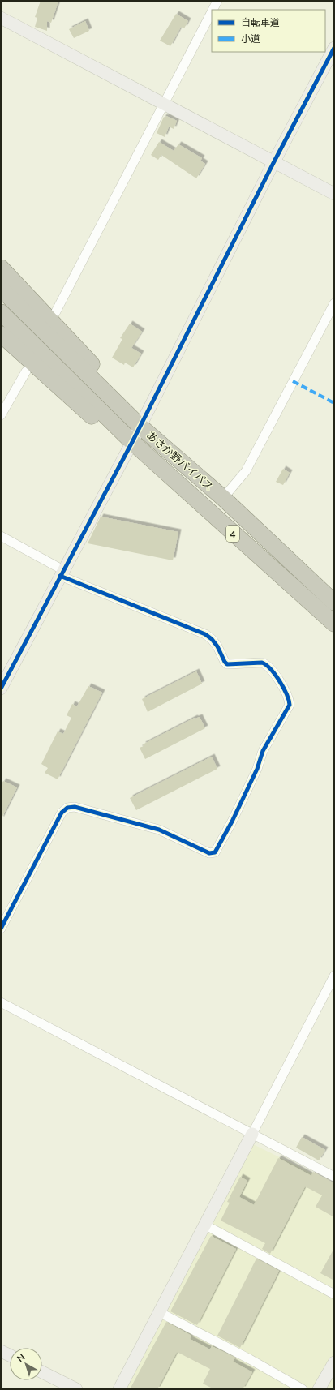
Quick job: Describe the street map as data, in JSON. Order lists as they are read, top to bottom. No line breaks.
{"streets":{"highway":["あさか野バイパス","4"]},"crossings":[["あさか野バイパス","4"]],"legend":["自転車道","小道"],"north":"top left"}
